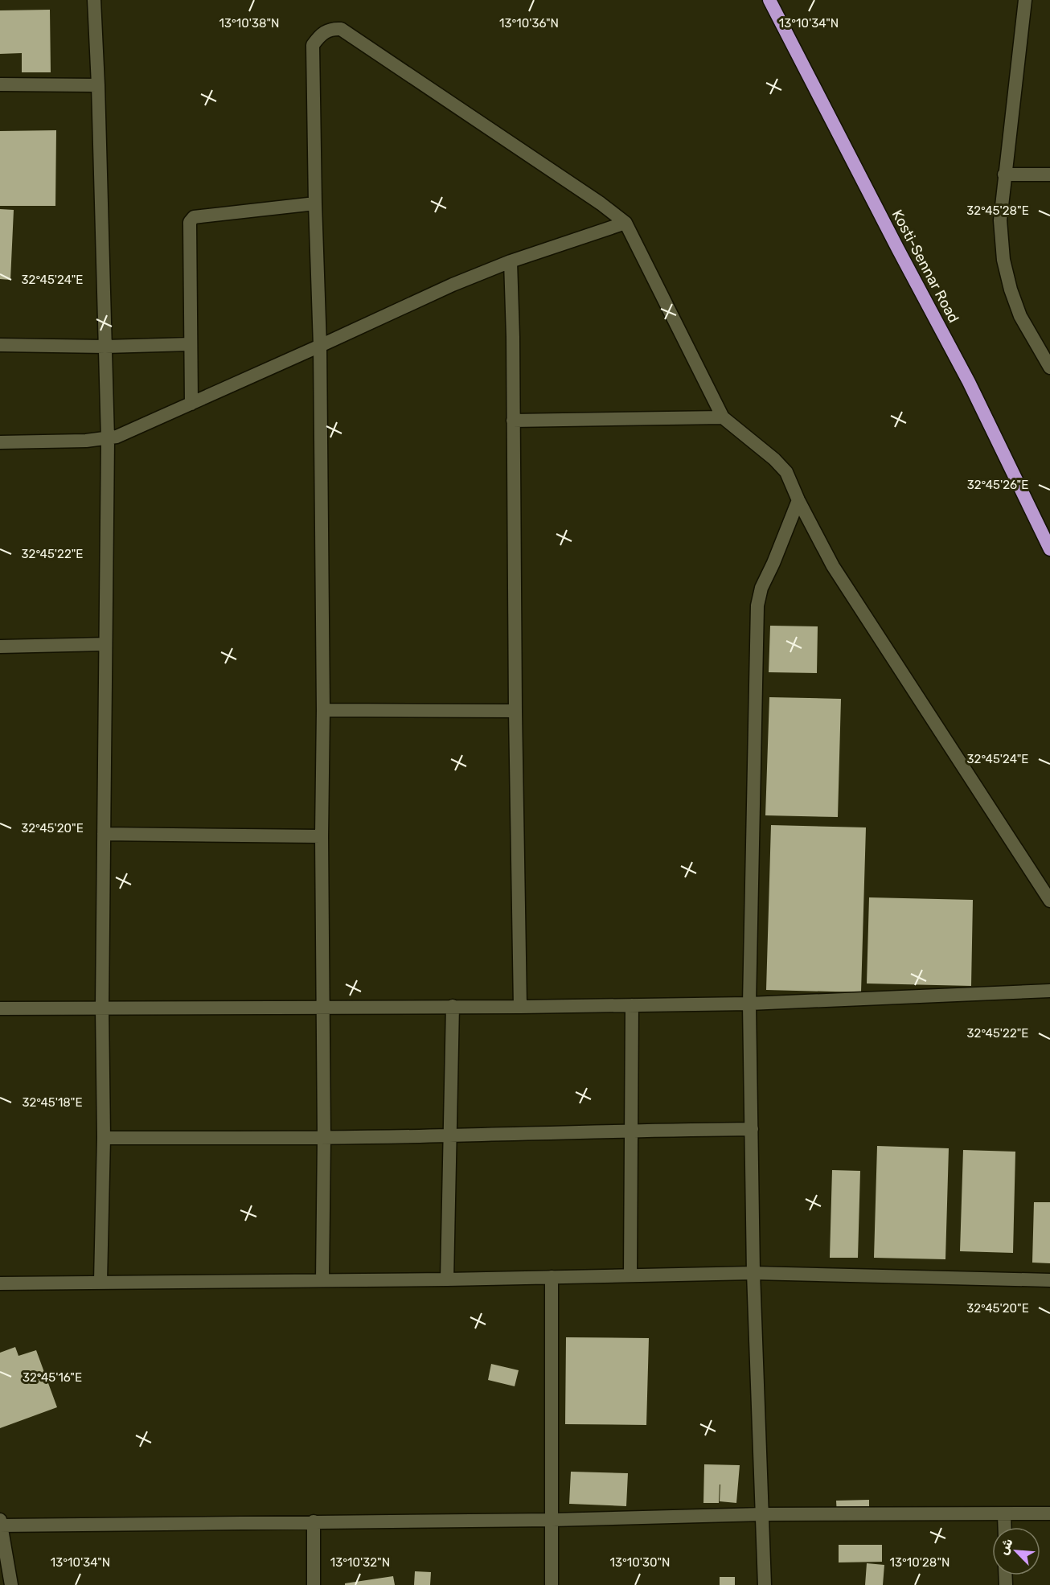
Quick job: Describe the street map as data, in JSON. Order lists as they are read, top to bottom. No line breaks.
{"streets":{"highway":["Kosti-Sennar Road"]},"north":"top left","coordinates":["13°10'38\"N","13°10'36\"N","13°10'34\"N","32°45'28\"E","32°45'24\"E","32°45'26\"E","32°45'22\"E","32°45'20\"E","32°45'18\"E","32°45'16\"E","13°10'32\"N","13°10'30\"N","13°10'28\"N"]}
